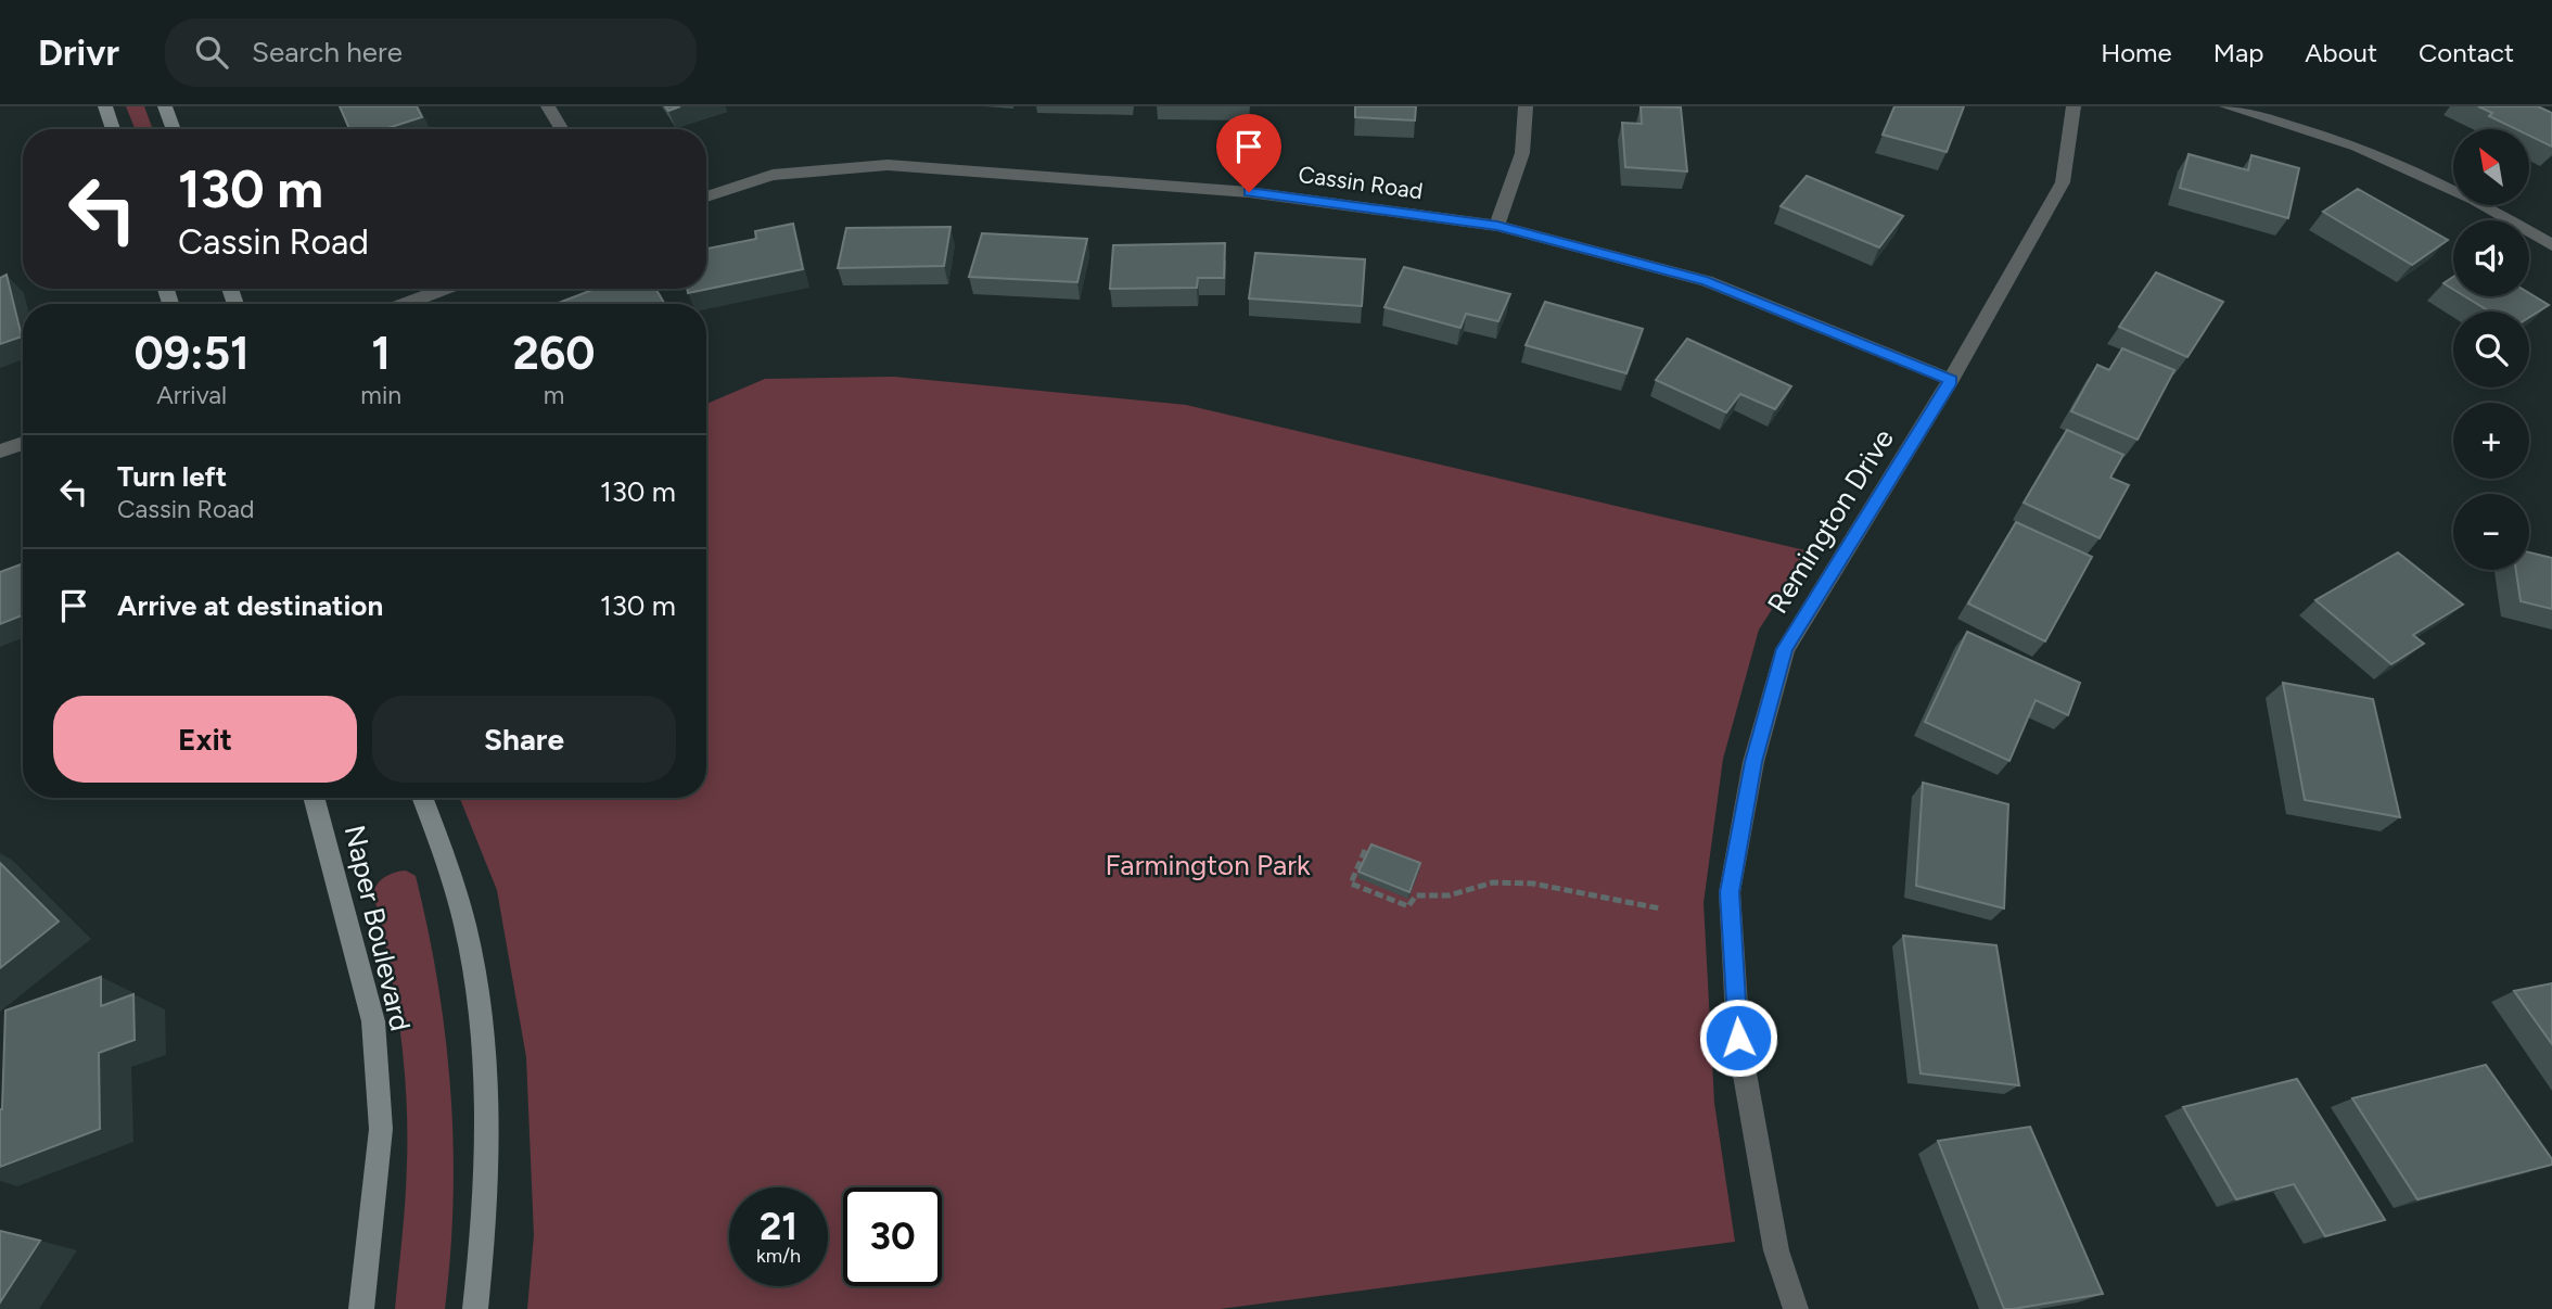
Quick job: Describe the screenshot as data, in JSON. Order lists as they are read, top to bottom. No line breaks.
{"streets":{"main road":["Naper Boulevard"],"street":["Cassin Road","Remington Drive"]},"crossings":[["Cassin Road","Remington Drive"]],"parks":["Farmington Park"],"north":"top left","page":{"header":"Drivr","search":"Search here","nav":["Home","Map","About","Contact"],"map_buttons":["+","−"],"turn":["130 m","Cassin Road"],"eta":["09:51","Arrival","1","min","260","m"],"list":[{"name":"Turn left","note":"Cassin Road","value":"130 m"},{"name":"Arrive at destination","value":"130 m"}],"buttons":["Exit","Share"],"speed":"21 km/h","limit":"30"}}
